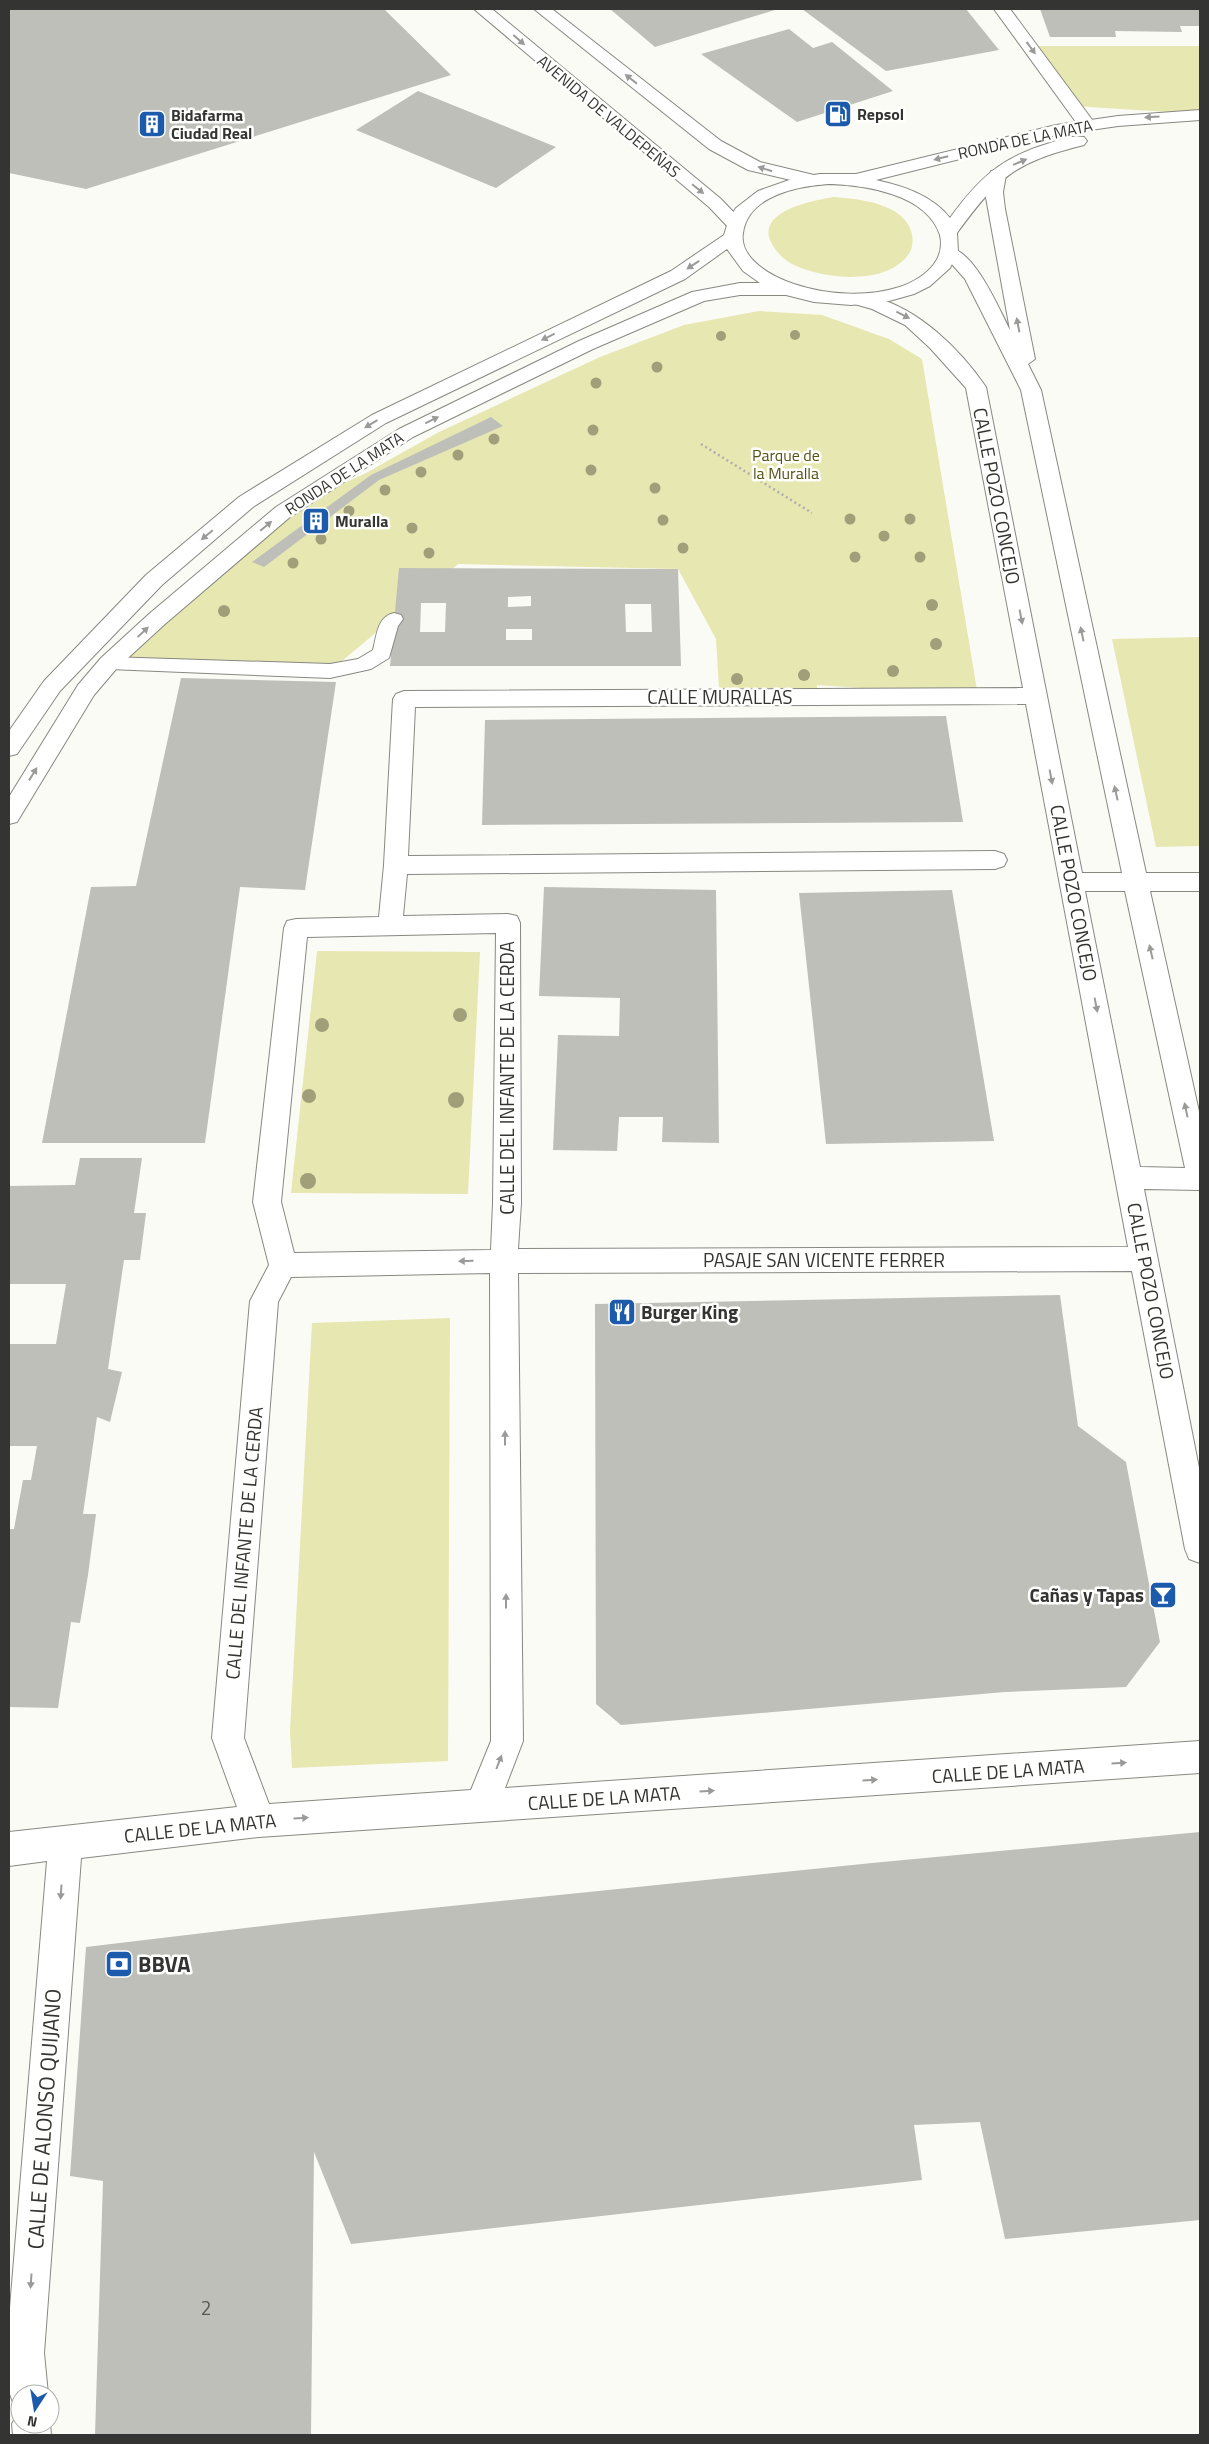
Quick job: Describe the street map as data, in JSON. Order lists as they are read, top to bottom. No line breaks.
{"streets":{"main road":["AVENIDA DE VALDEPEÑAS","RONDA DE LA MATA","CALLE POZO CONCEJO","CALLE MURALLAS","CALLE DEL INFANTE DE LA CERDA","PASAJE SAN VICENTE FERRER","CALLE DE LA MATA","CALLE DE ALONSO QUIJANO"]},"crossings":[["AVENIDA DE VALDEPEÑAS","RONDA DE LA MATA"],["AVENIDA DE VALDEPEÑAS","CALLE POZO CONCEJO"],["RONDA DE LA MATA","CALLE POZO CONCEJO"],["CALLE POZO CONCEJO","CALLE MURALLAS"],["CALLE POZO CONCEJO","PASAJE SAN VICENTE FERRER"],["CALLE DEL INFANTE DE LA CERDA","PASAJE SAN VICENTE FERRER"],["CALLE DEL INFANTE DE LA CERDA","CALLE DE LA MATA"],["CALLE DE LA MATA","CALLE DE ALONSO QUIJANO"]],"one_way":["CALLE DE LA MATA","CALLE DE ALONSO QUIJANO"],"parks":["Parque de la Muralla"],"places":{"fuel station":["Repsol"],"building":["Bidafarma Ciudad Real","Muralla"],"restaurant":["Burger King"],"bar":["Cañas y Tapas"],"bank":["BBVA"]},"house_numbers":["2"],"north":"bottom"}
